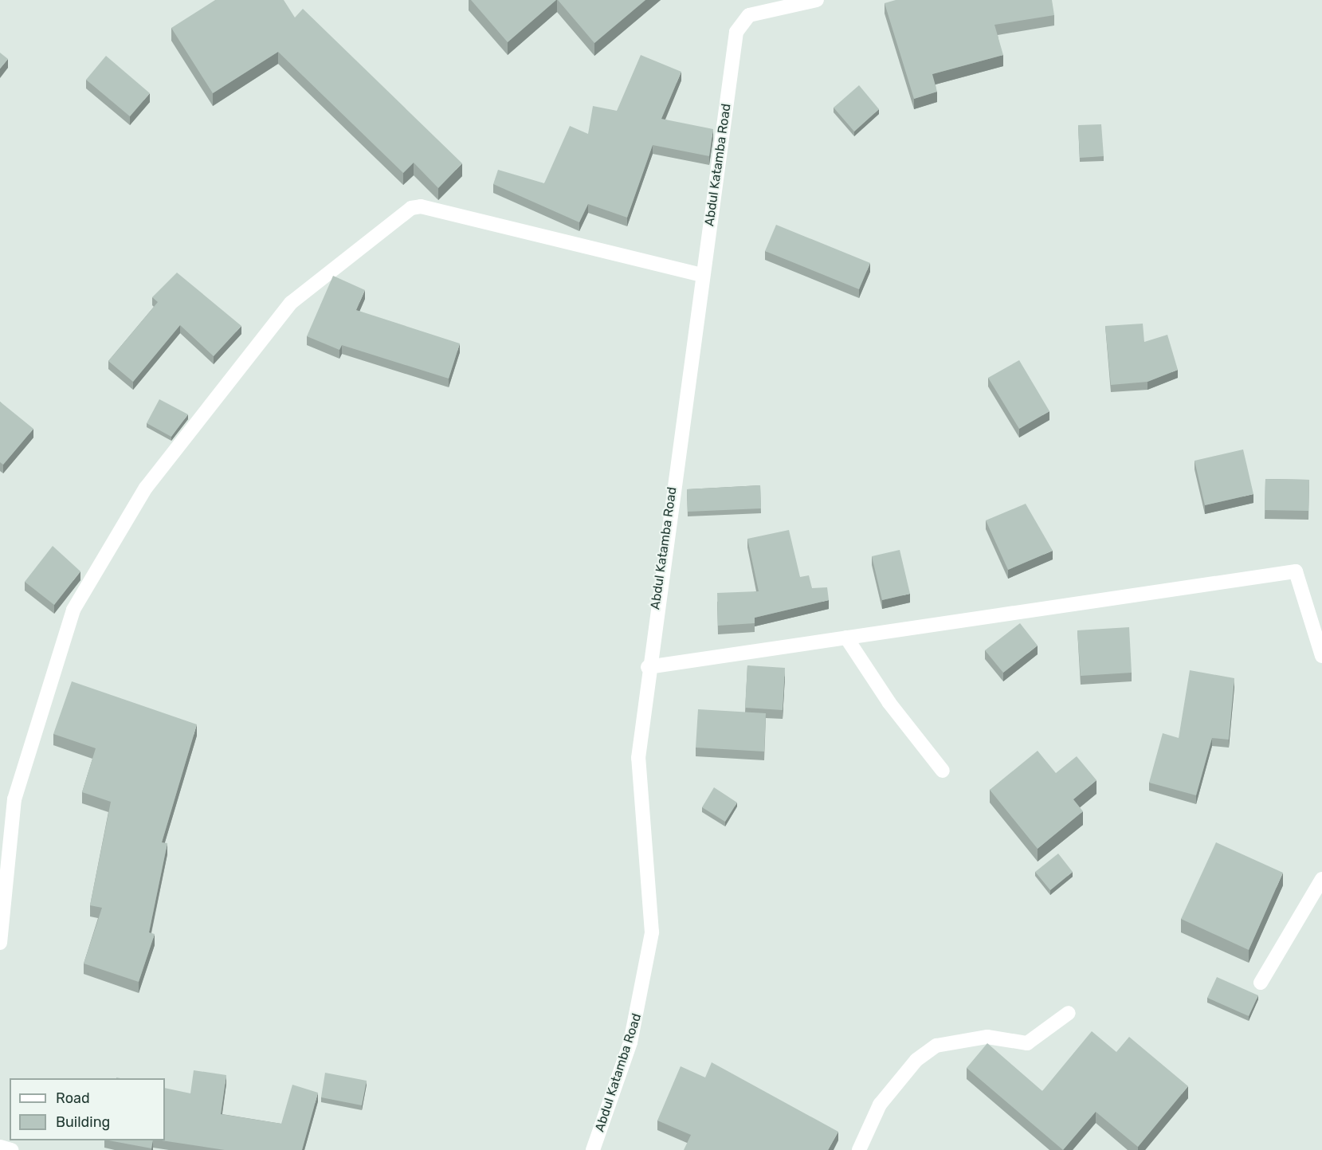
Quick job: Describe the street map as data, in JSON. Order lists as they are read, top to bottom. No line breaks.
{"streets":{"street":["Abdul Katamba Road"]},"legend":["Road","Building"]}
